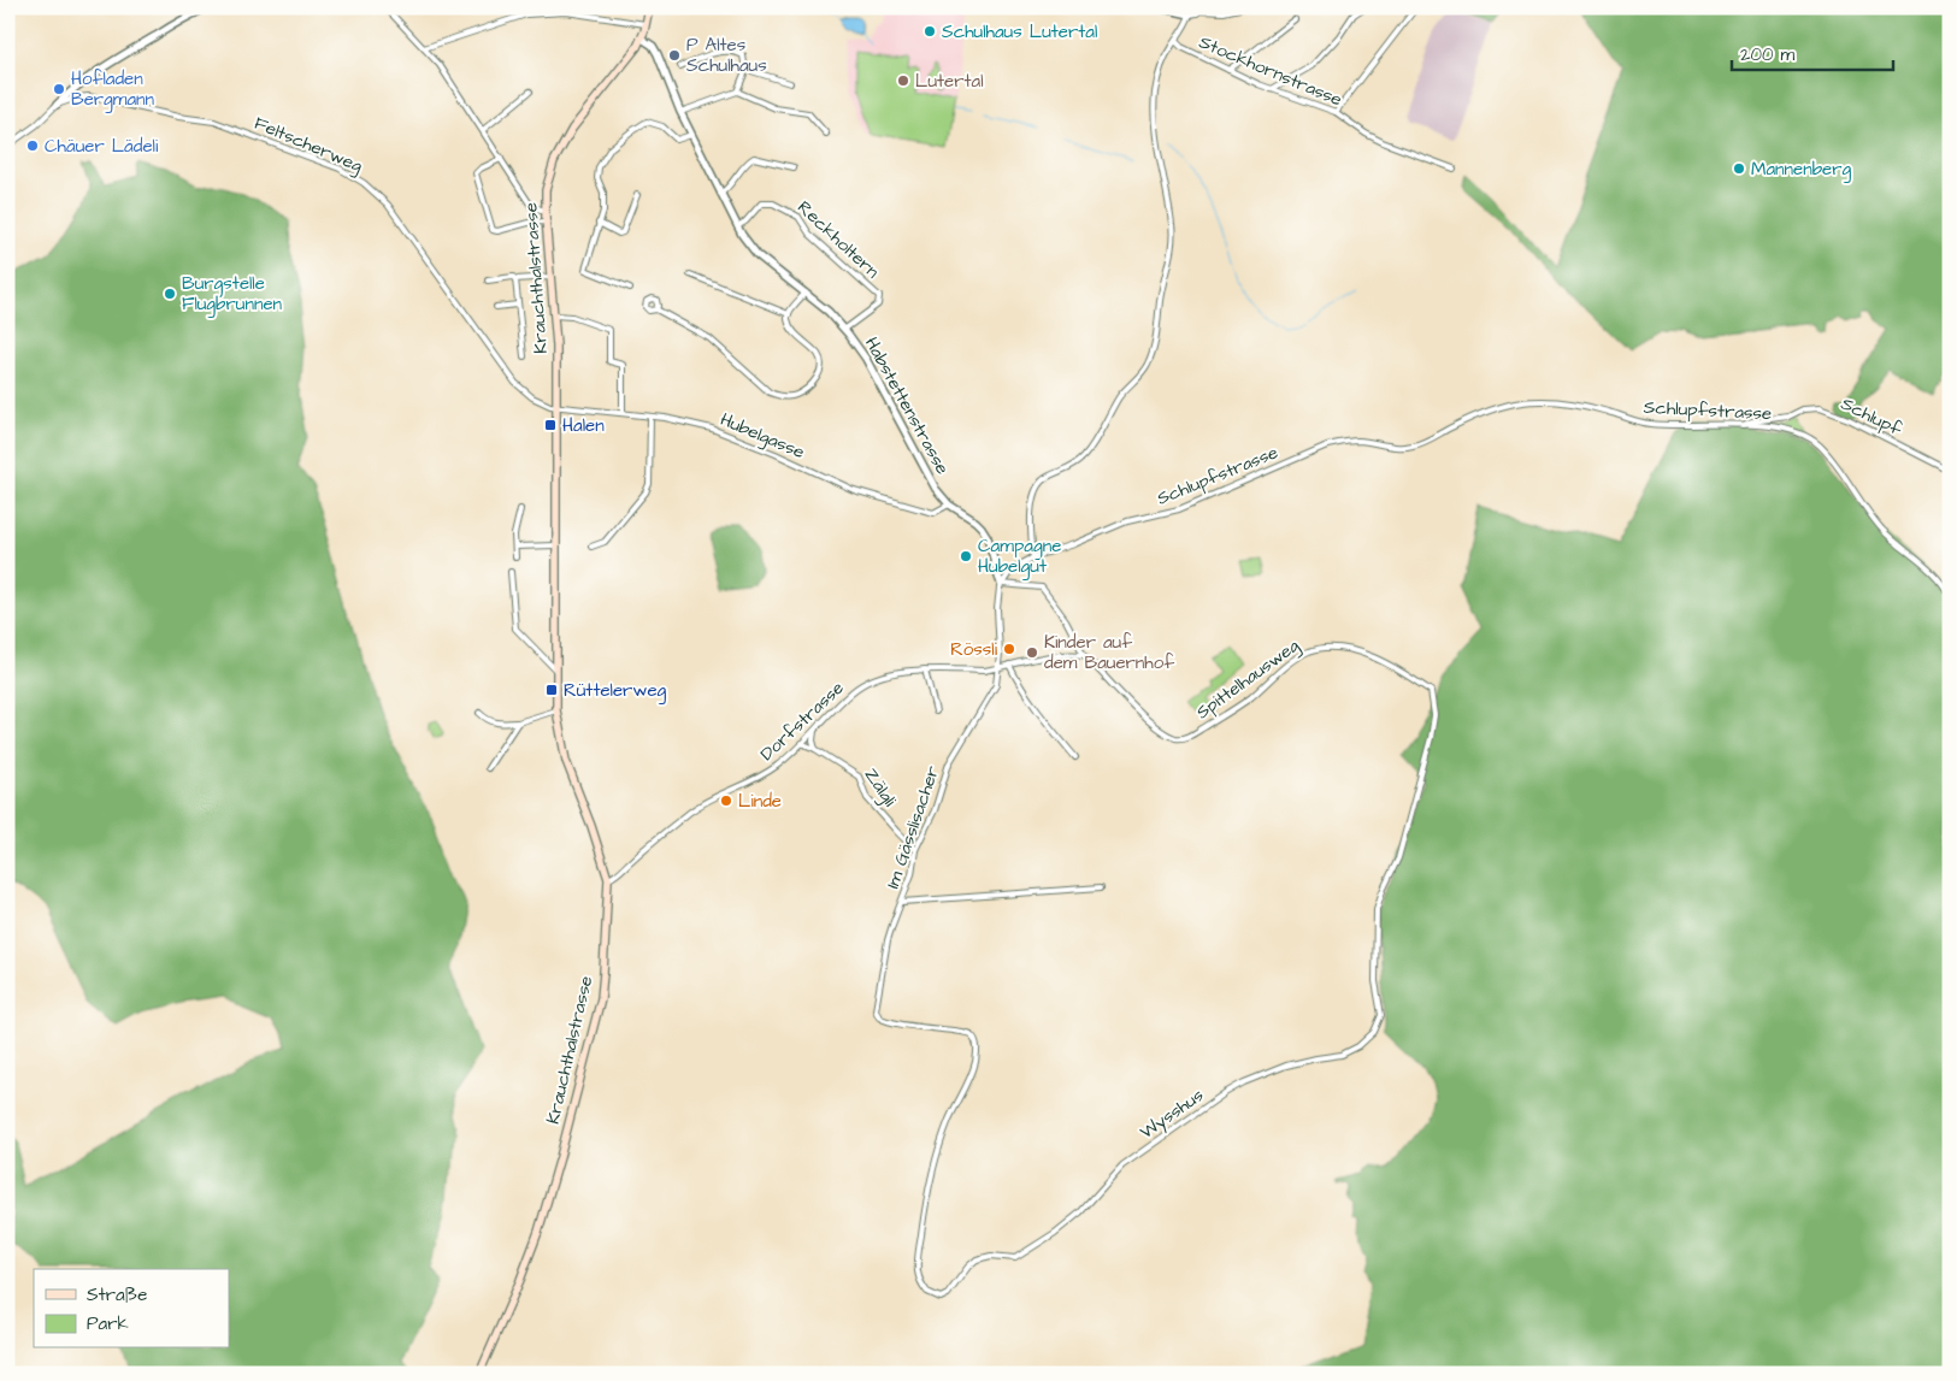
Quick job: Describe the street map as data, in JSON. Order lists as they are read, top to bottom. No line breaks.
{"streets":{"main road":["Krauchthalstrasse"],"street":["Stockhornstrasse","Feltscherweg","Reckholtern","Habstettenstrasse","Schlupfstrasse","Schlupf","Hubelgasse","Spittelhausweg","Dorfstrasse","Zälgli","Im Gässlisacher","Wysshus"]},"crossings":[["Feltscherweg","Krauchthalstrasse"],["Feltscherweg","Hubelgasse"],["Reckholtern","Habstettenstrasse"],["Krauchthalstrasse","Habstettenstrasse"],["Krauchthalstrasse","Hubelgasse"],["Krauchthalstrasse","Dorfstrasse"],["Habstettenstrasse","Schlupfstrasse"],["Habstettenstrasse","Hubelgasse"],["Schlupfstrasse","Schlupf"],["Spittelhausweg","Wysshus"],["Dorfstrasse","Zälgli"],["Dorfstrasse","Im Gässlisacher"],["Zälgli","Im Gässlisacher"],["Im Gässlisacher","Wysshus"]],"places":{"other":["Schulhaus Lutertal","P Altes Schulhaus","Lutertal","Hofladen Bergmann","Chäuer Lädeli","Mannenberg","Burgstelle Flugbrunnen","Campagne Hubelgut","Rössli","Kinder auf dem Bauernhof","Linde"],"transit":["Halen","Rüttelerweg"]},"legend":["Straße","Park"],"scale_bar":"200 m"}
